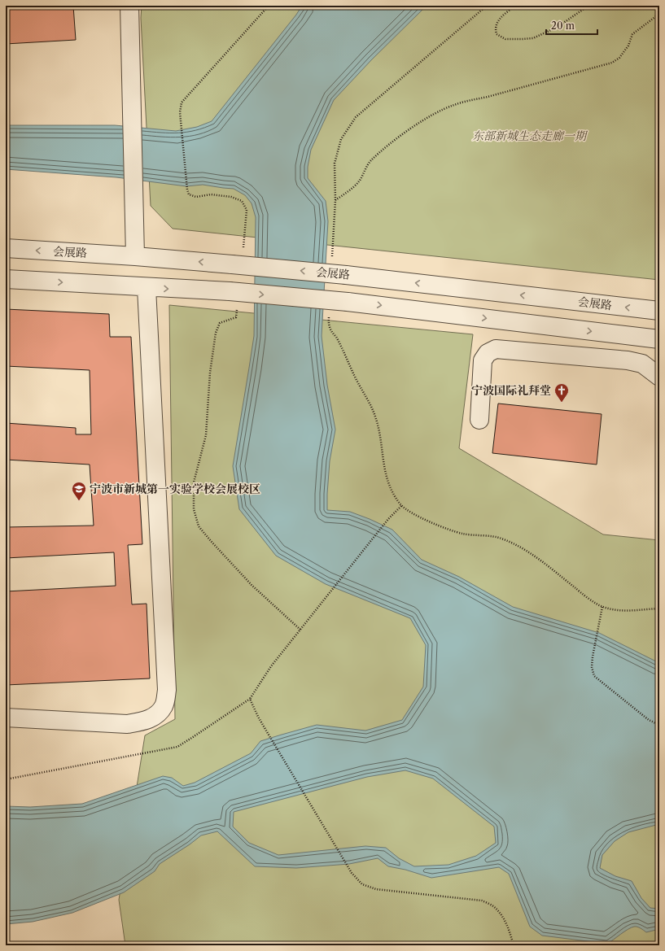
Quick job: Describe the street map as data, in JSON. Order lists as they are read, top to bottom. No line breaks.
{"streets":{"street":["会展路"]},"parks":["东部新城生态走廊一期"],"places":{"church":["宁波国际礼拜堂"],"school or university":["宁波市新城第一实验学校会展校区"]},"scale_bar":"20 m"}
